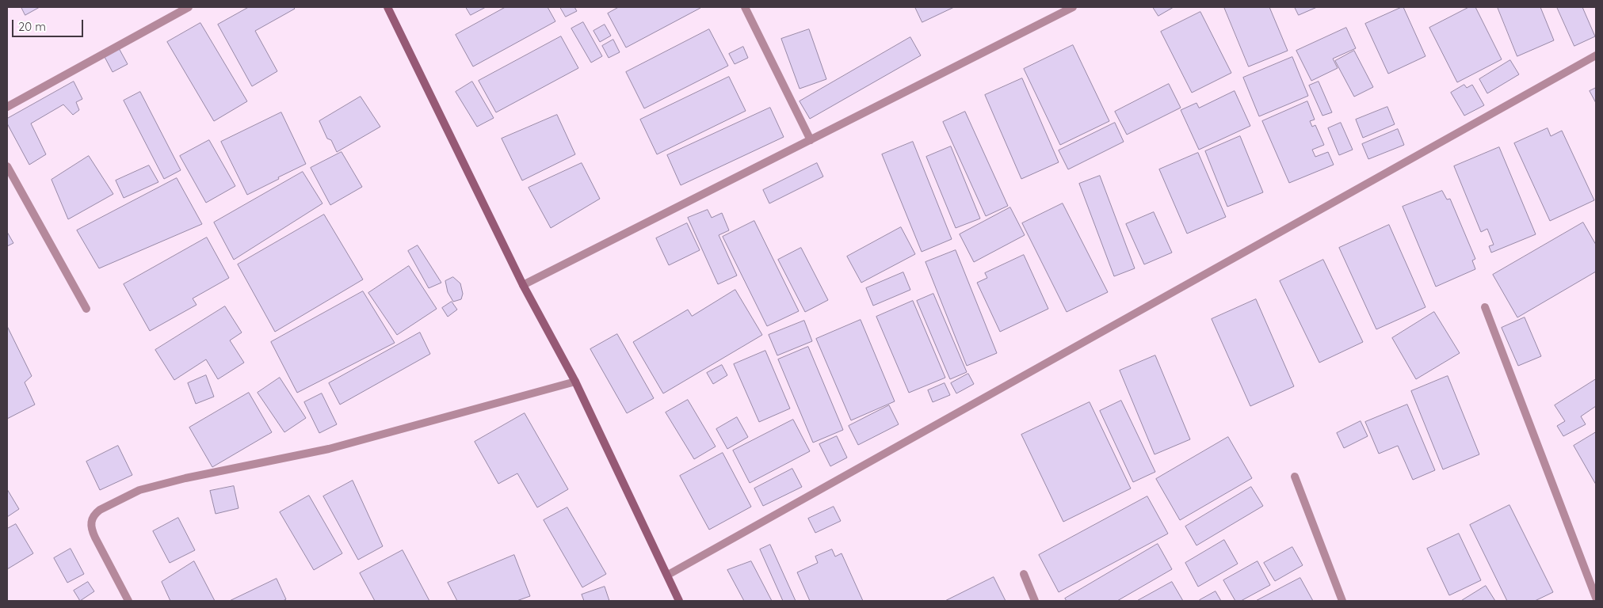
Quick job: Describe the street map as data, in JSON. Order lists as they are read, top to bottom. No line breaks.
{"scale_bar":"20 m"}
